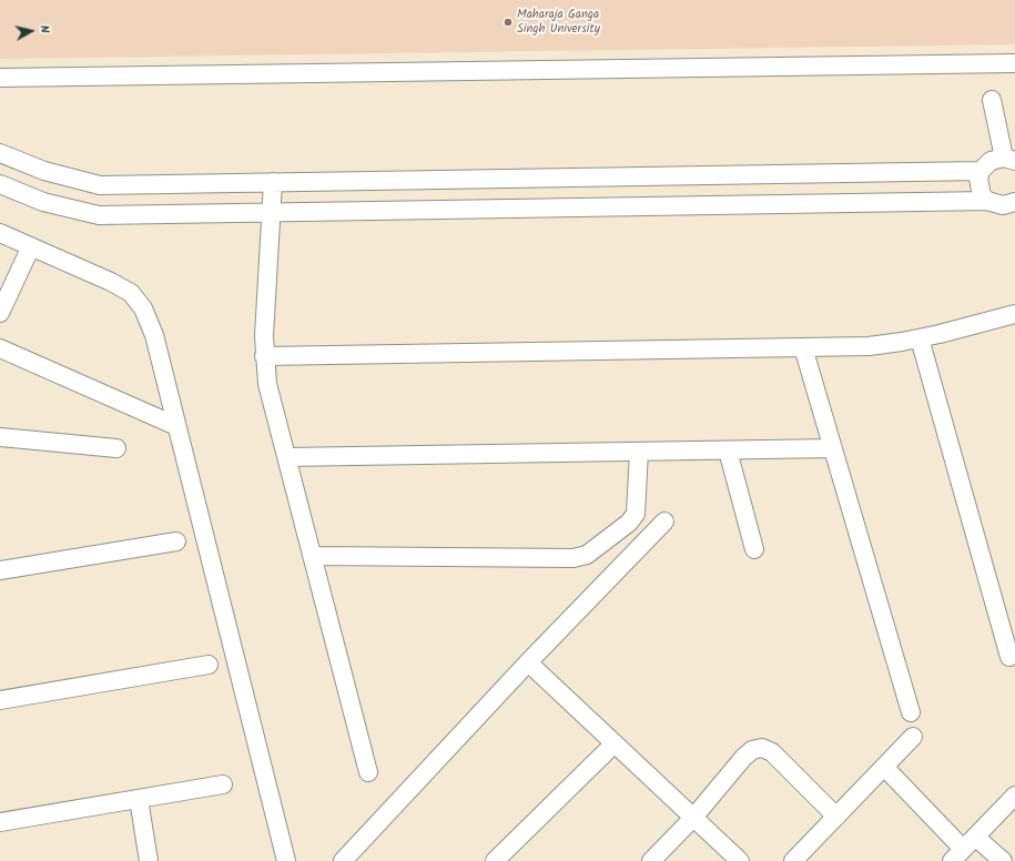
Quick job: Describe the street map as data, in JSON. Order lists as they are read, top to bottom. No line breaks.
{"places":["Maharaja Ganga Singh University"],"north":"right"}
